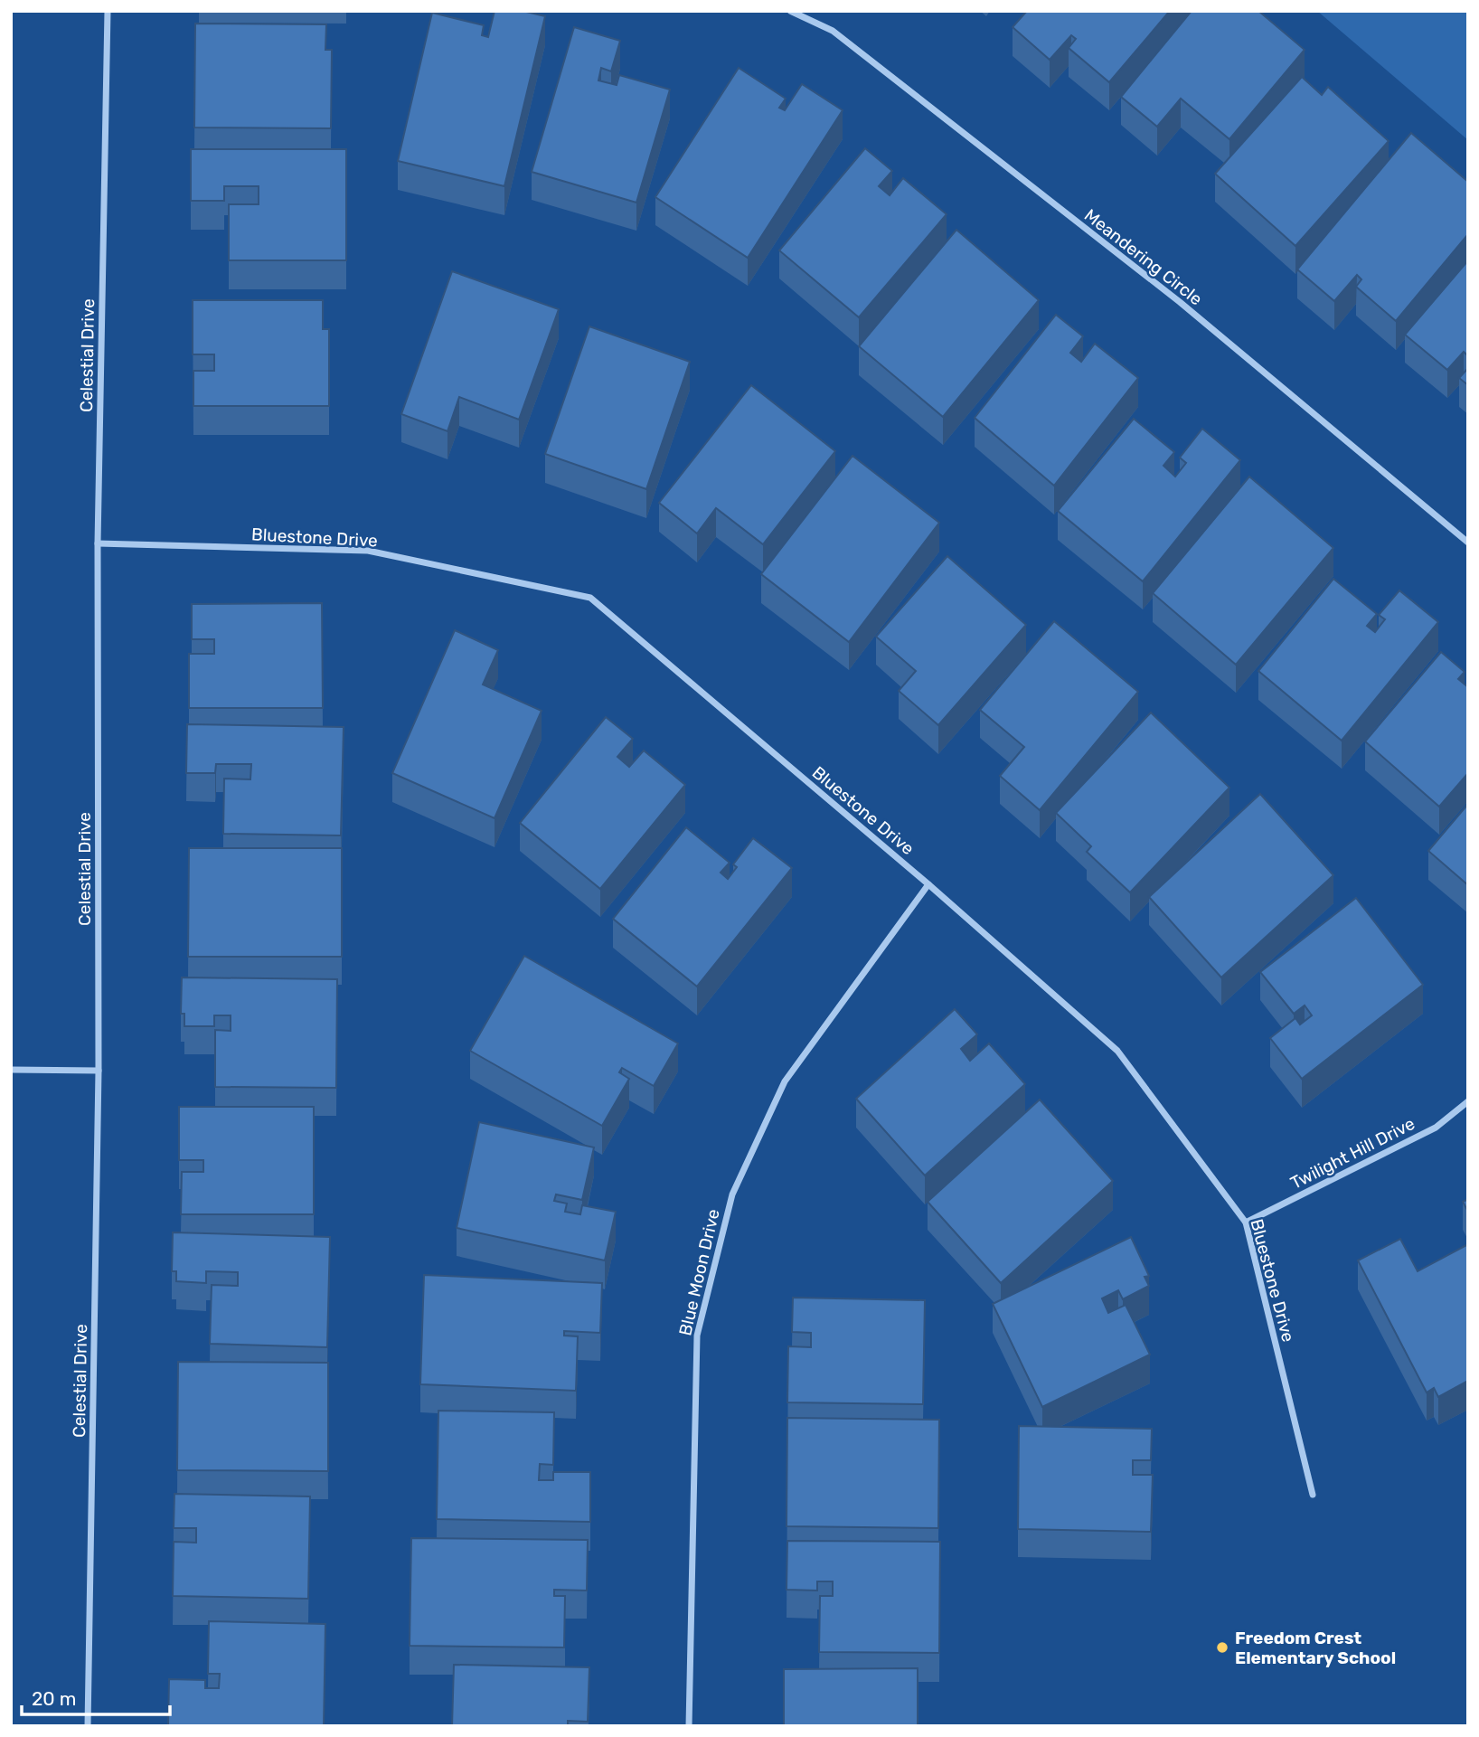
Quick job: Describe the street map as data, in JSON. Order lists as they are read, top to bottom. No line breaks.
{"streets":{"street":["Meandering Circle","Celestial Drive","Bluestone Drive","Twilight Hill Drive","Blue Moon Drive"]},"crossings":[["Celestial Drive","Bluestone Drive"],["Bluestone Drive","Twilight Hill Drive"],["Bluestone Drive","Blue Moon Drive"]],"places":["Freedom Crest Elementary School"],"scale_bar":"20 m"}
